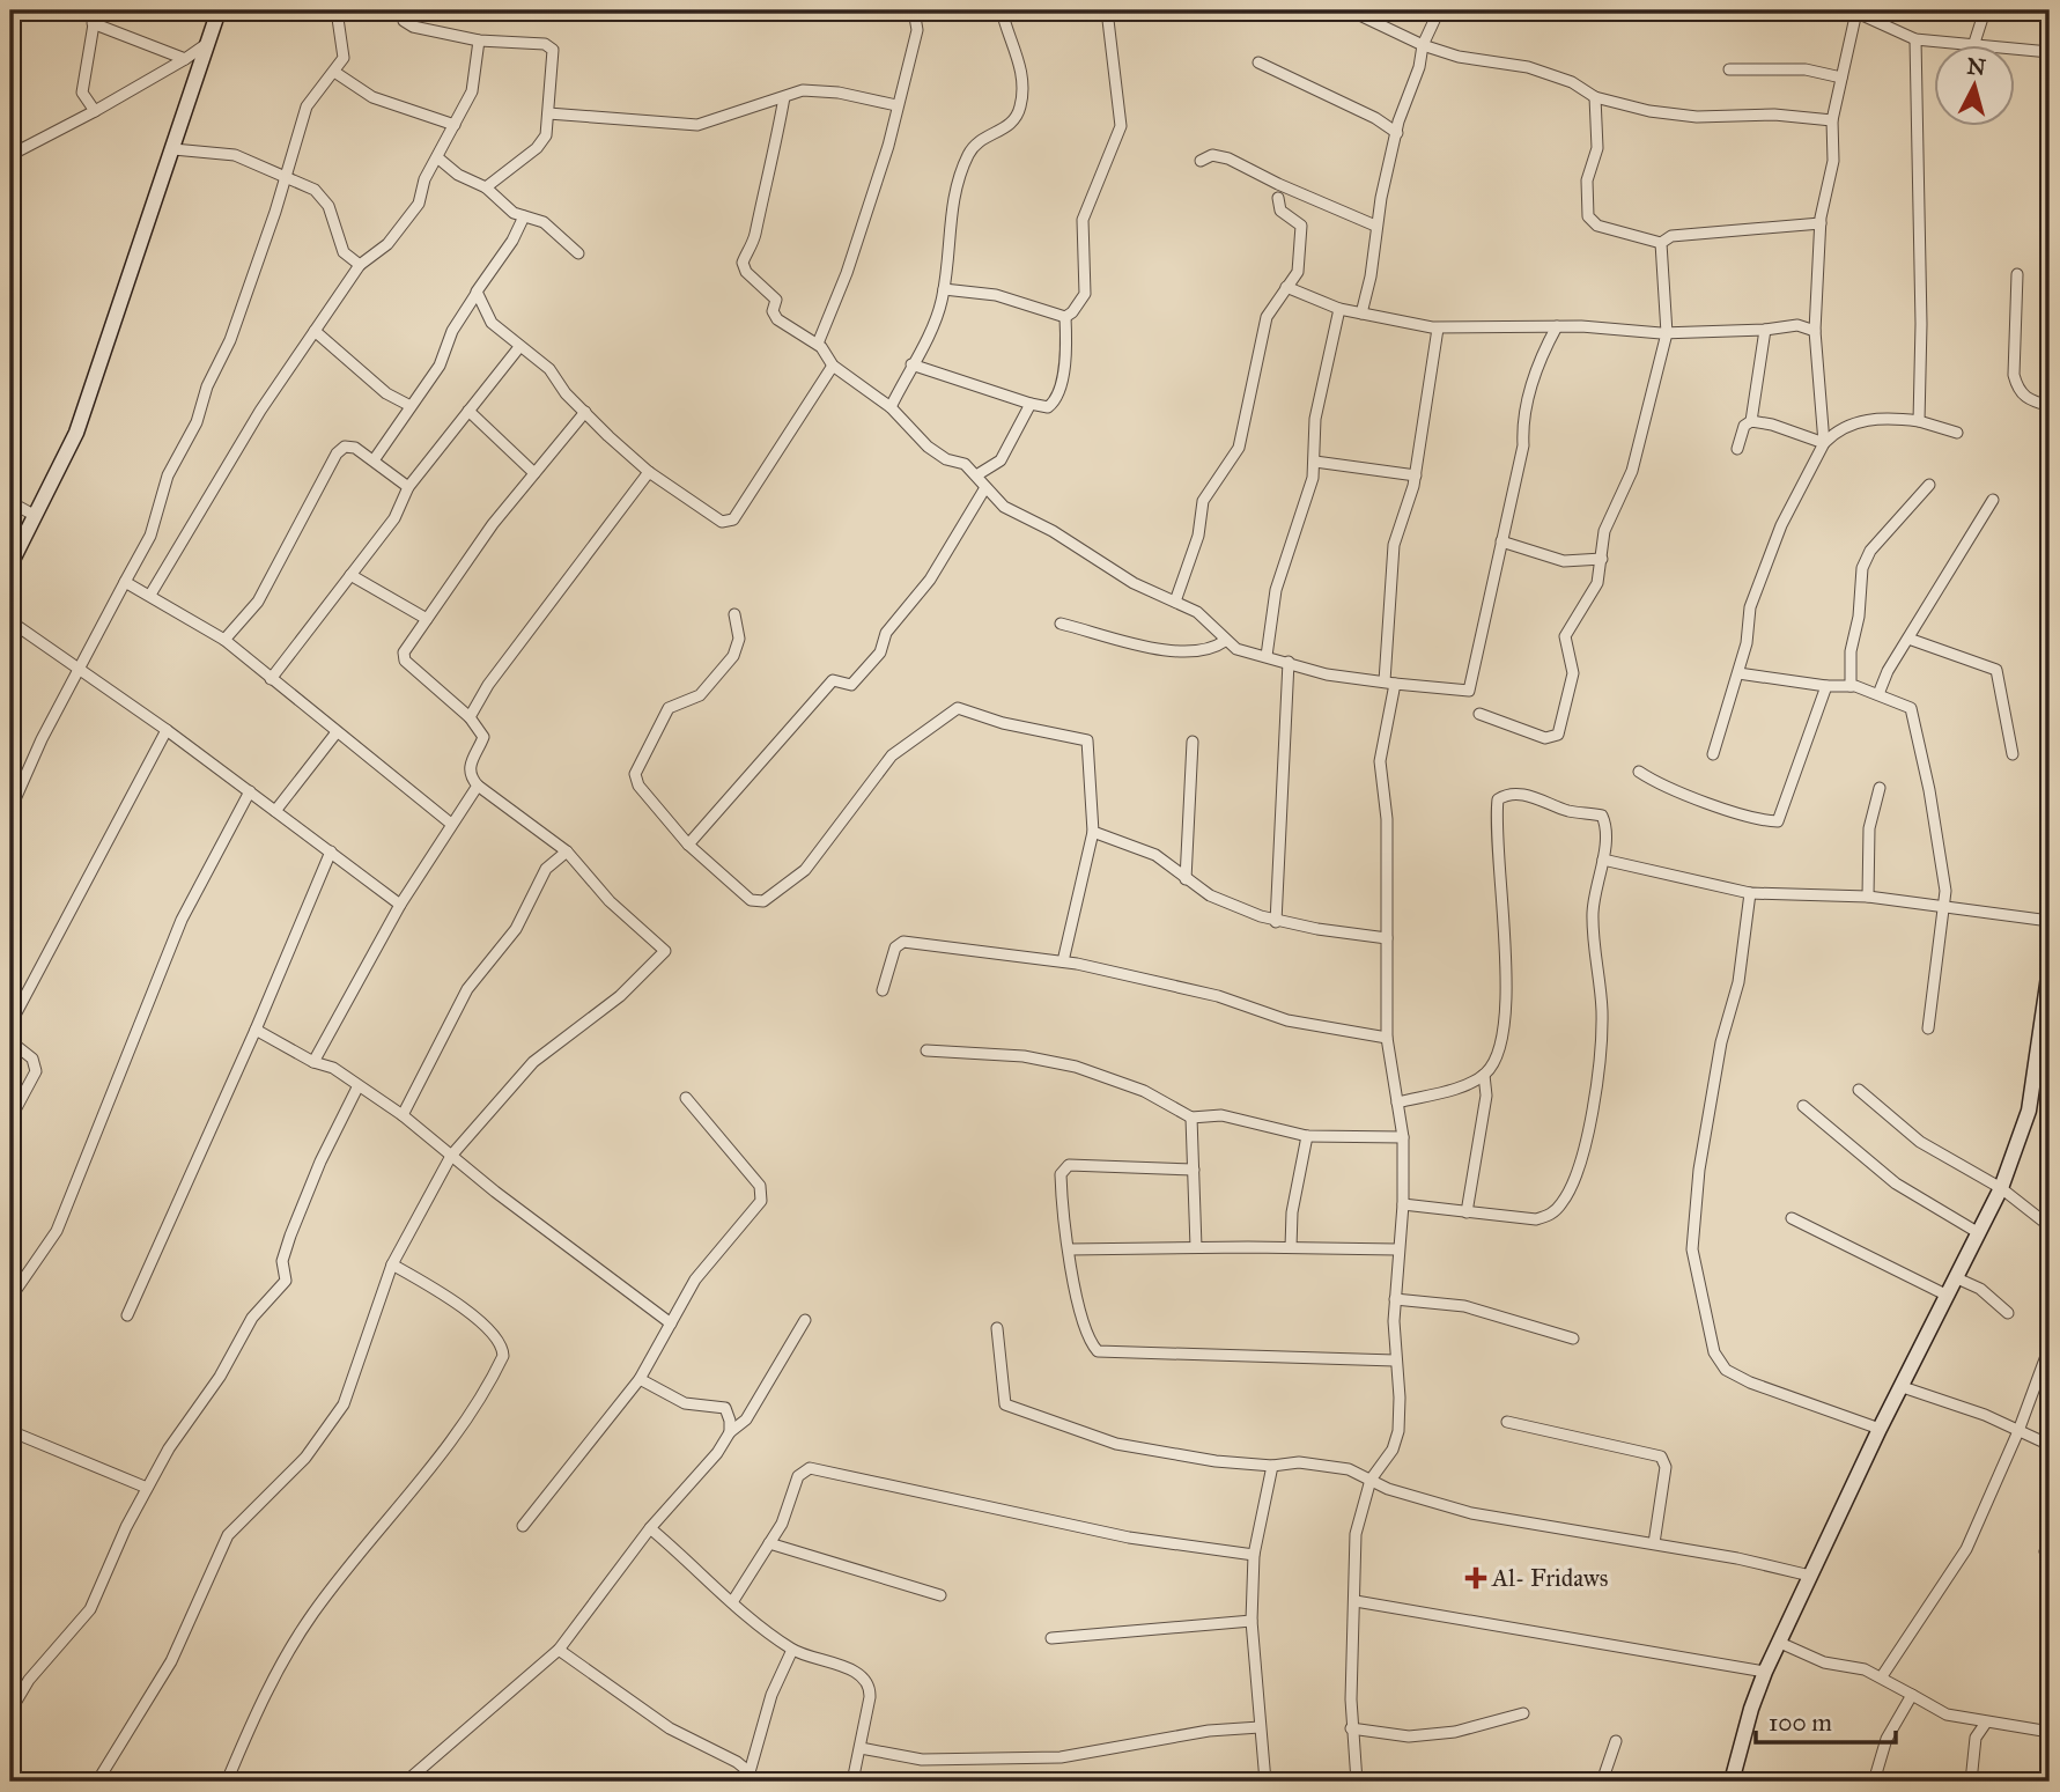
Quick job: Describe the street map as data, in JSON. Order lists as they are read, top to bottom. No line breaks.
{"places":{"health":["Al- Fridaws"]},"scale_bar":"100 m","north":"top"}
